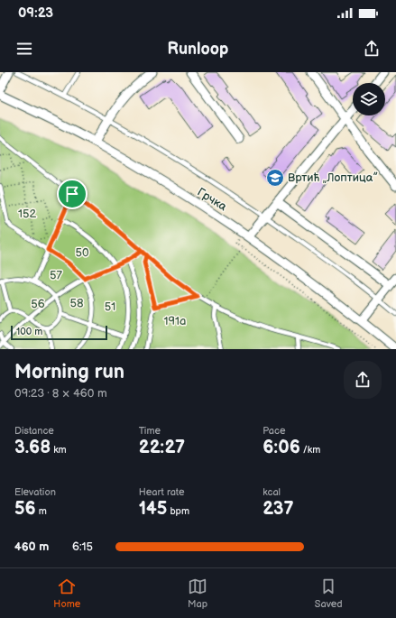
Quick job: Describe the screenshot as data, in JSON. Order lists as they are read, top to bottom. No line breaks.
{"streets":{"street":["Грчка"]},"parks":["152","50","57","58","56","51","191a"],"places":{"school or university":["Вртић „Лоптица”"]},"scale_bar":"100 m","page":{"status":"09:23","header":"Runloop","scale":"100 m","heading":["Morning run","09:23 · 8 × 460 m"],"stats":[["Distance","3.68 km"],["Time","22:27"],["Pace","6:06 /km"],["Elevation","56 m"],["Heart rate","145 bpm"],["kcal","237"]],"list":[{"name":"460 m","note":"6:15"}],"tabs":["Home","Map","Saved"]}}
